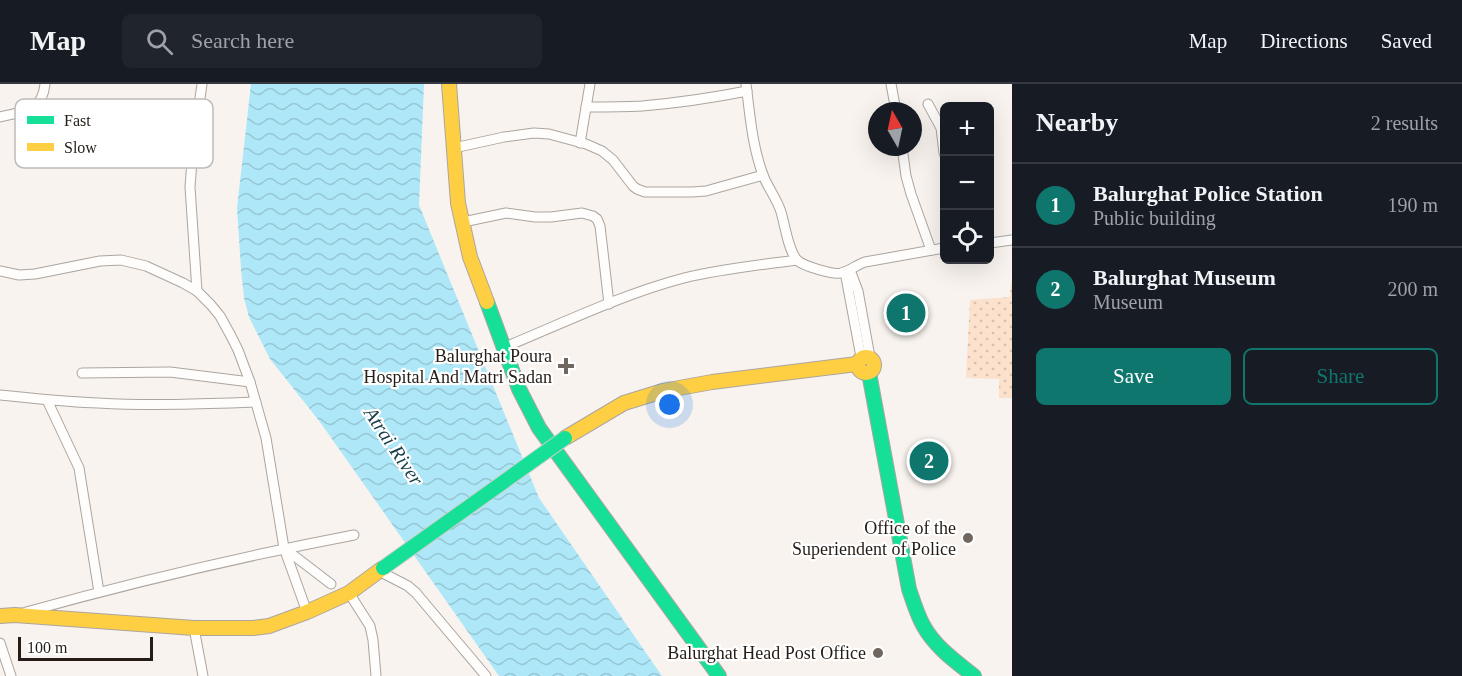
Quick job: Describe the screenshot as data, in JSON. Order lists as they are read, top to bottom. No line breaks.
{"water":["Atrai River"],"places":{"health":["Balurghat Poura Hospital And Matri Sadan"],"other":["Office of the Superiendent of Police","Balurghat Head Post Office"]},"legend":["Fast","Slow"],"scale_bar":"100 m","north":"top","page":{"header":"Map","search":"Search here","nav":["Map","Directions","Saved"],"heading":["Nearby","2 results"],"map_buttons":["+","−"],"list":[{"mark":"1","name":"Balurghat Police Station","note":"Public building","value":"190 m"},{"mark":"2","name":"Balurghat Museum","note":"Museum","value":"200 m"}],"pins":["1","2"],"buttons":["Save","Share"],"scale":"100 m"}}
